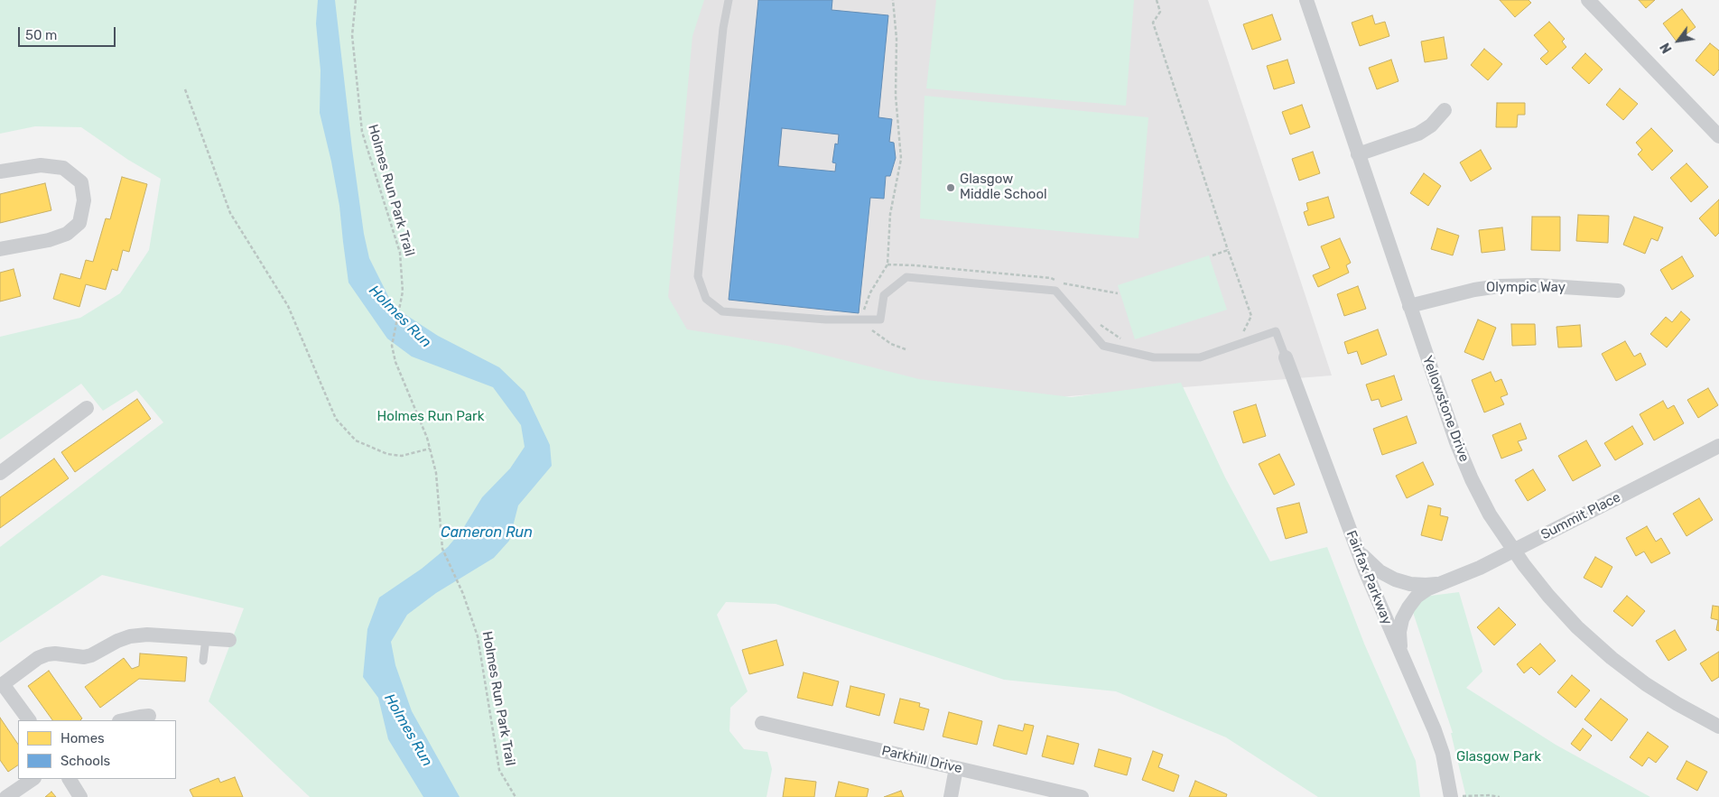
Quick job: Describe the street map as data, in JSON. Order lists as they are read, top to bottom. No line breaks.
{"streets":{"street":["Olympic Way","Yellowstone Drive","Summit Place","Fairfax Parkway","Parkhill Drive"],"path":["Holmes Run Park Trail"]},"crossings":[["Olympic Way","Yellowstone Drive"],["Yellowstone Drive","Summit Place"],["Summit Place","Fairfax Parkway"]],"water":["Holmes Run","Cameron Run"],"parks":["Holmes Run Park","Glasgow Park"],"places":["Glasgow Middle School"],"legend":["Homes","Schools"],"scale_bar":"50 m","north":"bottom left"}
